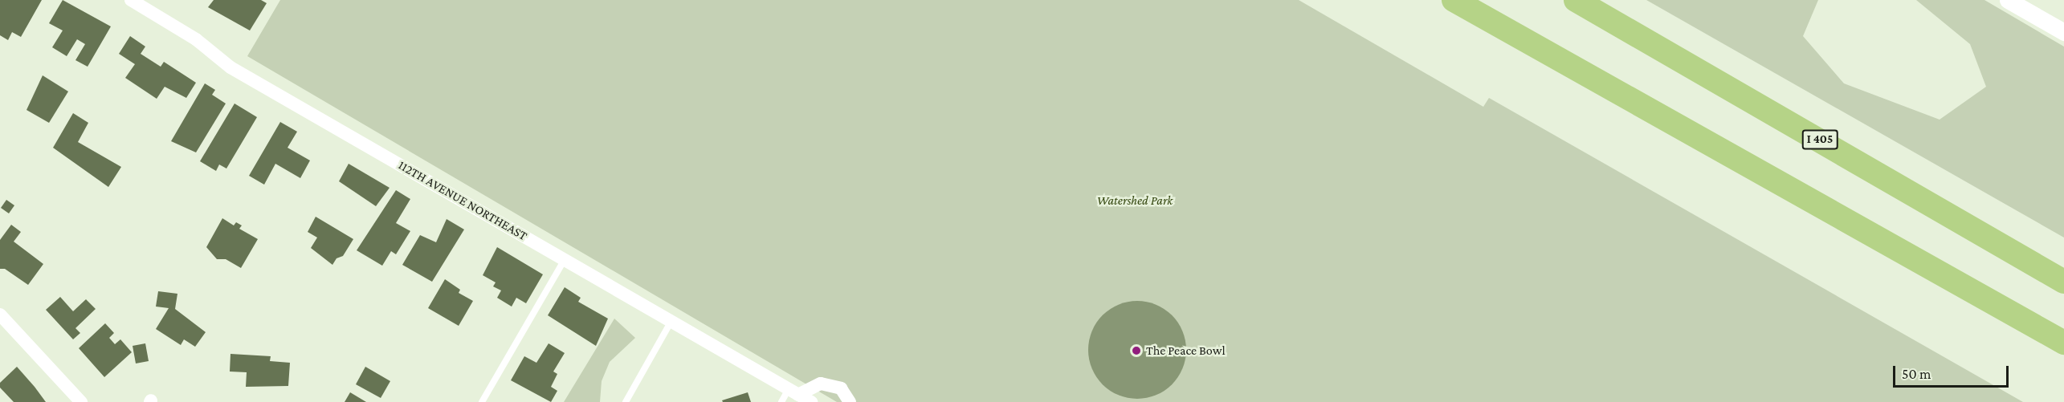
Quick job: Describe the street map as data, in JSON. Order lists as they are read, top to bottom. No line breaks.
{"streets":{"highway":["I 405"],"street":["112TH AVENUE NORTHEAST"]},"parks":["Watershed Park"],"places":["The Peace Bowl"],"scale_bar":"50 m"}
